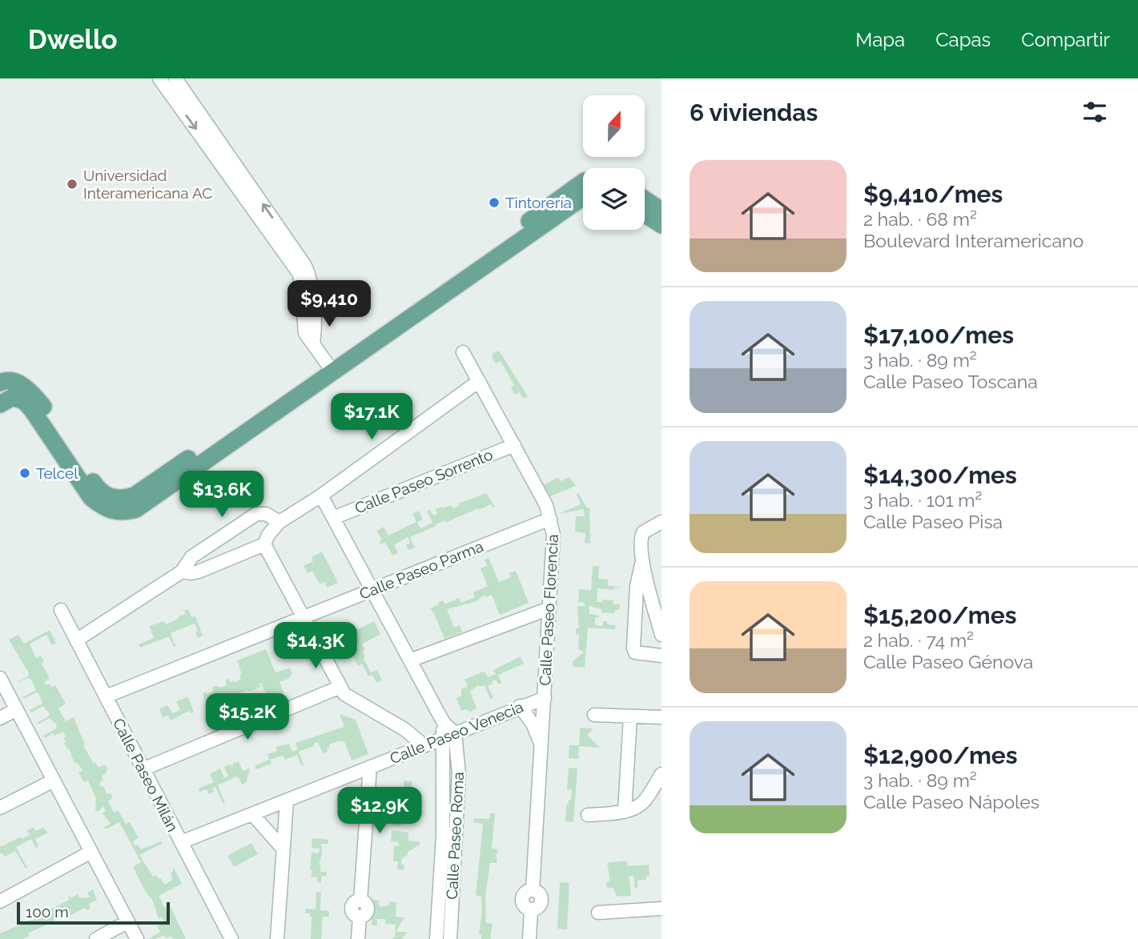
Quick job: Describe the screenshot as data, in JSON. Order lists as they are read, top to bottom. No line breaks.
{"streets":{"street":["Calle Paseo Sorrento","Calle Paseo Parma","Calle Paseo Florencia","Calle Paseo Venecia","Calle Paseo Milán","Calle Paseo Roma"]},"crossings":[["Calle Paseo Sorrento","Calle Paseo Florencia"],["Calle Paseo Parma","Calle Paseo Florencia"],["Calle Paseo Parma","Calle Paseo Milán"],["Calle Paseo Florencia","Calle Paseo Venecia"],["Calle Paseo Venecia","Calle Paseo Milán"],["Calle Paseo Venecia","Calle Paseo Roma"]],"places":["Universidad Interamericana AC","Tintorería","Telcel"],"scale_bar":"100 m","north":"top","page":{"header":"Dwello","nav":["Mapa","Capas","Compartir"],"heading":"6 viviendas","list":[{"name":"$9,410/mes","note":"2 hab. · 68 m² · Boulevard Interamericano"},{"name":"$17,100/mes","note":"3 hab. · 89 m² · Calle Paseo Toscana"},{"name":"$14,300/mes","note":"3 hab. · 101 m² · Calle Paseo Pisa"},{"name":"$15,200/mes","note":"2 hab. · 74 m² · Calle Paseo Génova"},{"name":"$12,900/mes","note":"3 hab. · 89 m² · Calle Paseo Nápoles"}],"price":["$9,410","$17.1K","$13.6K","$14.3K","$15.2K","$12.9K"],"scale":"100 m"}}
